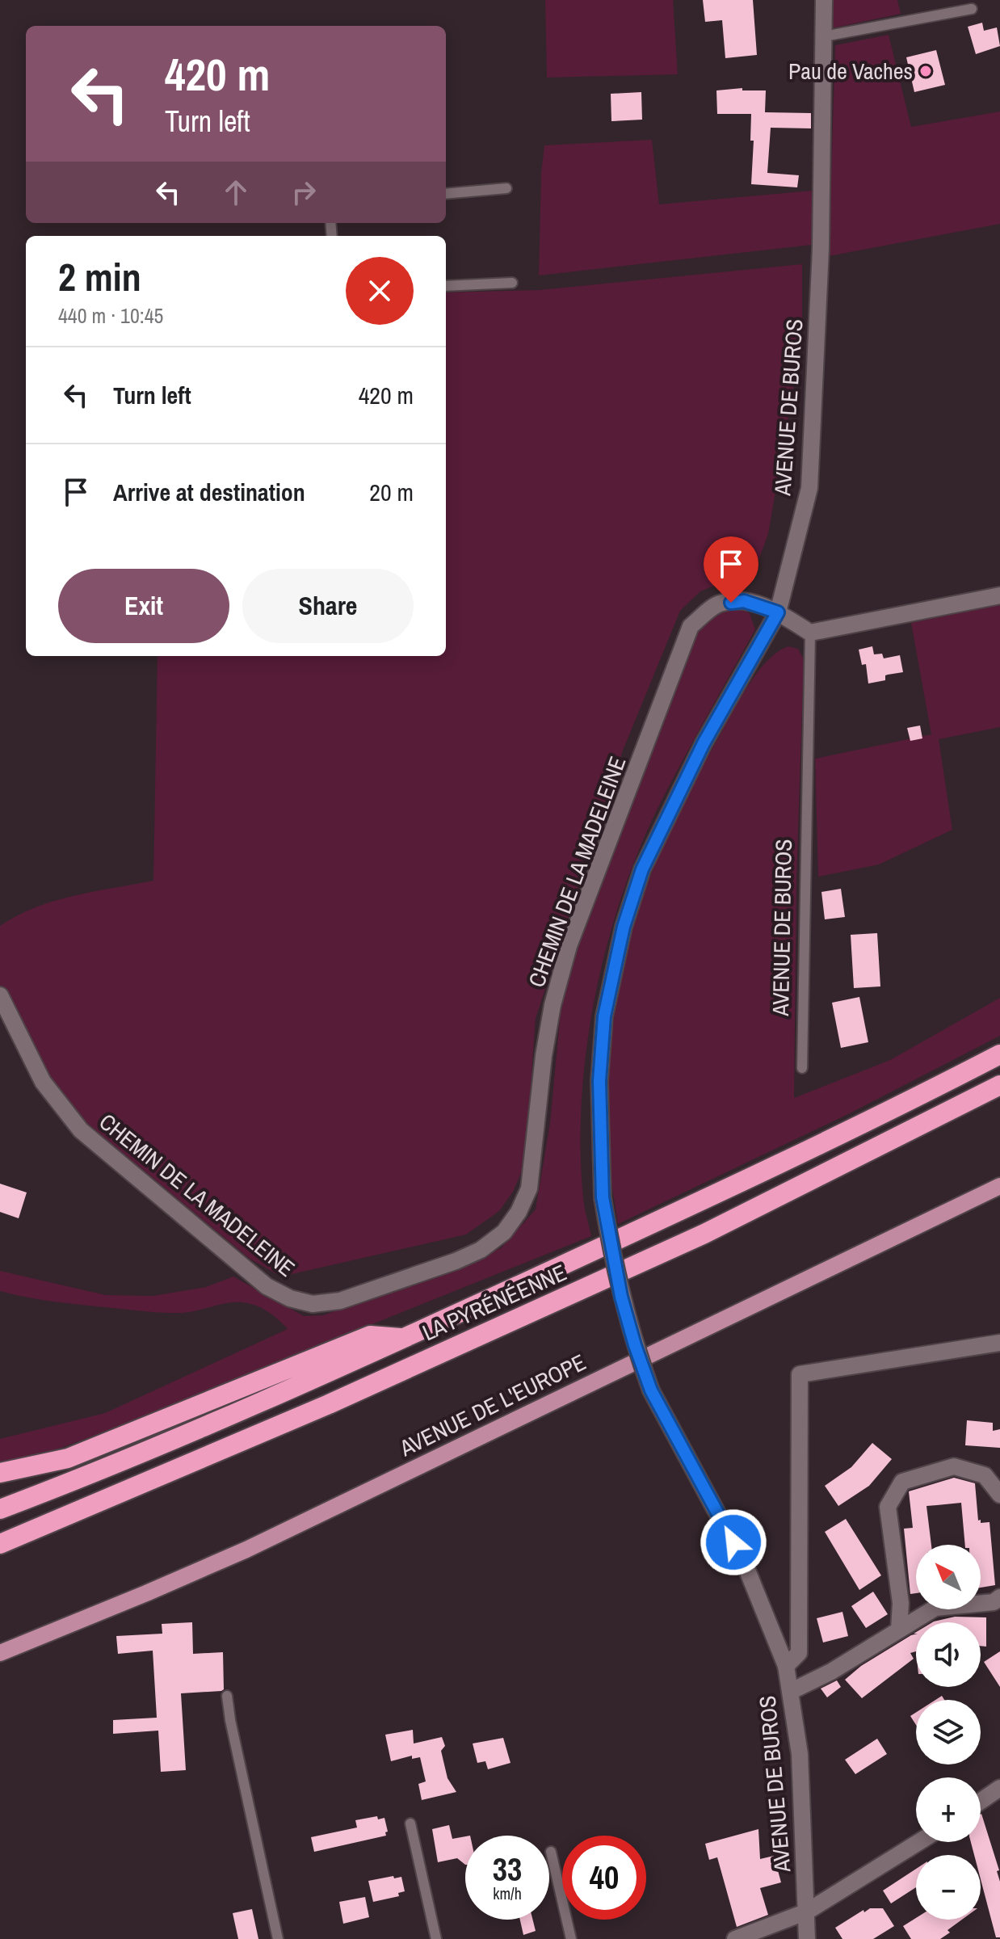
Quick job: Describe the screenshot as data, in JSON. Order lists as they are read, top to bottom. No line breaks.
{"streets":{"highway":["LA PYRÉNÉENNE"],"main road":["AVENUE DE L'EUROPE"],"street":["AVENUE DE BUROS","CHEMIN DE LA MADELEINE"]},"crossings":[["AVENUE DE BUROS","CHEMIN DE LA MADELEINE"]],"places":["Pau de Vaches"],"north":"top left","page":{"turn":["420 m","Turn left"],"heading":["2 min","440 m · 10:45"],"list":[{"name":"Turn left","value":"420 m"},{"name":"Arrive at destination","value":"20 m"}],"buttons":["Exit","Share"],"map_buttons":["+","−"],"speed":"33 km/h","limit":"40"}}
